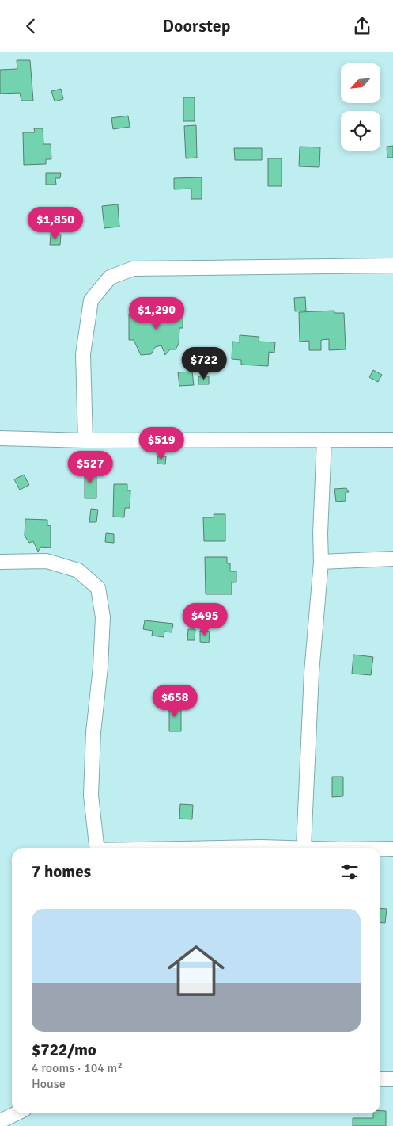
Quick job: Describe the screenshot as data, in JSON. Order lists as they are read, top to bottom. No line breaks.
{"north":"bottom left","page":{"header":"Doorstep","price":["$1,850","$1,290","$722","$519","$527","$495","$658"],"heading":"7 homes","list":[{"name":"$722/mo","note":"4 rooms · 104 m² · House"}]}}
